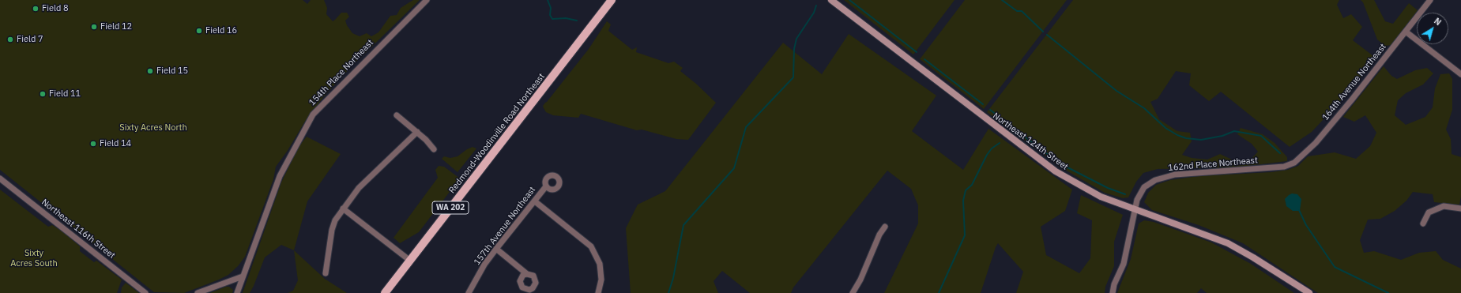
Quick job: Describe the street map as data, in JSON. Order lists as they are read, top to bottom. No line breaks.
{"streets":{"main road":["Redmond-Woodinville Road Northeast","WA 202"],"street":["154th Place Northeast","164th Avenue Northeast","Northeast 124th Street","162nd Place Northeast","157th Avenue Northeast","Northeast 116th Street"]},"crossings":[["164th Avenue Northeast","162nd Place Northeast"],["Northeast 124th Street","162nd Place Northeast"]],"parks":["Sixty Acres North","Sixty Acres South"],"places":["Field 8","Field 12","Field 16","Field 7","Field 15","Field 11","Field 14"],"north":"top right"}
